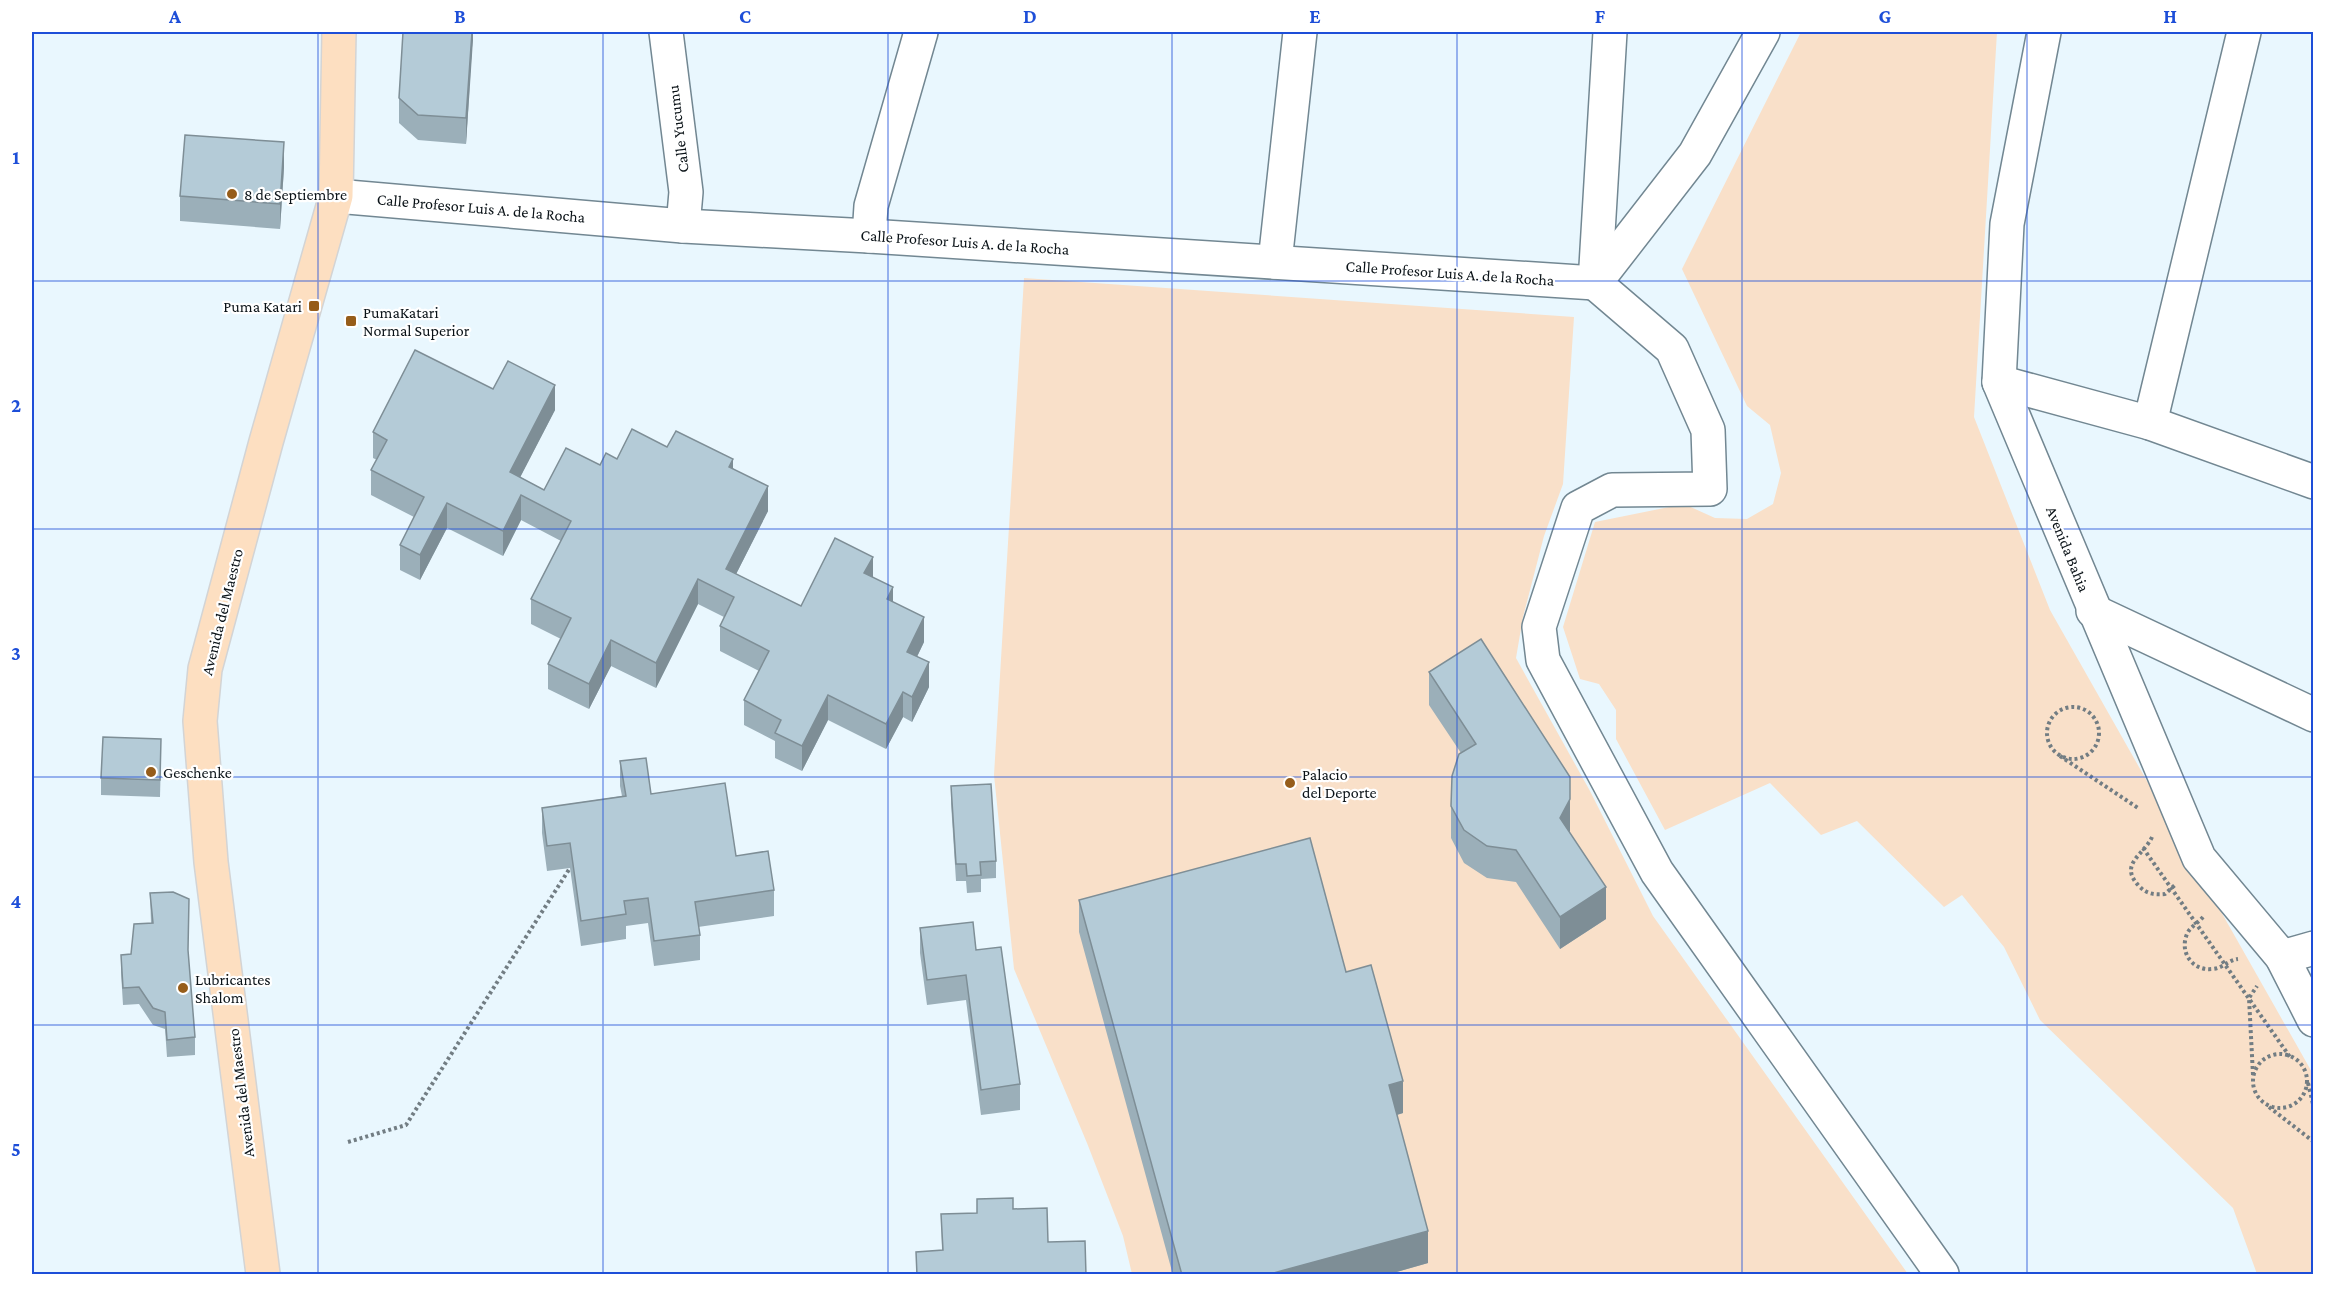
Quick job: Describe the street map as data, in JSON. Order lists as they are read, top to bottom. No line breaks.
{"streets":{"main road":["Avenida del Maestro"],"street":["Calle Yucumu","Calle Profesor Luis A. de la Rocha","Avenida Bahia"]},"crossings":[["Calle Yucumu","Calle Profesor Luis A. de la Rocha"],["Calle Profesor Luis A. de la Rocha","Avenida del Maestro"]],"places":{"other":["8 de Septiembre","Geschenke","Palacio del Deporte","Lubricantes Shalom"],"transit":["Puma Katari","PumaKatari Normal Superior"]},"grid":{"columns":["A","B","C","D","E","F","G","H"],"rows":["1","2","3","4","5"]}}
